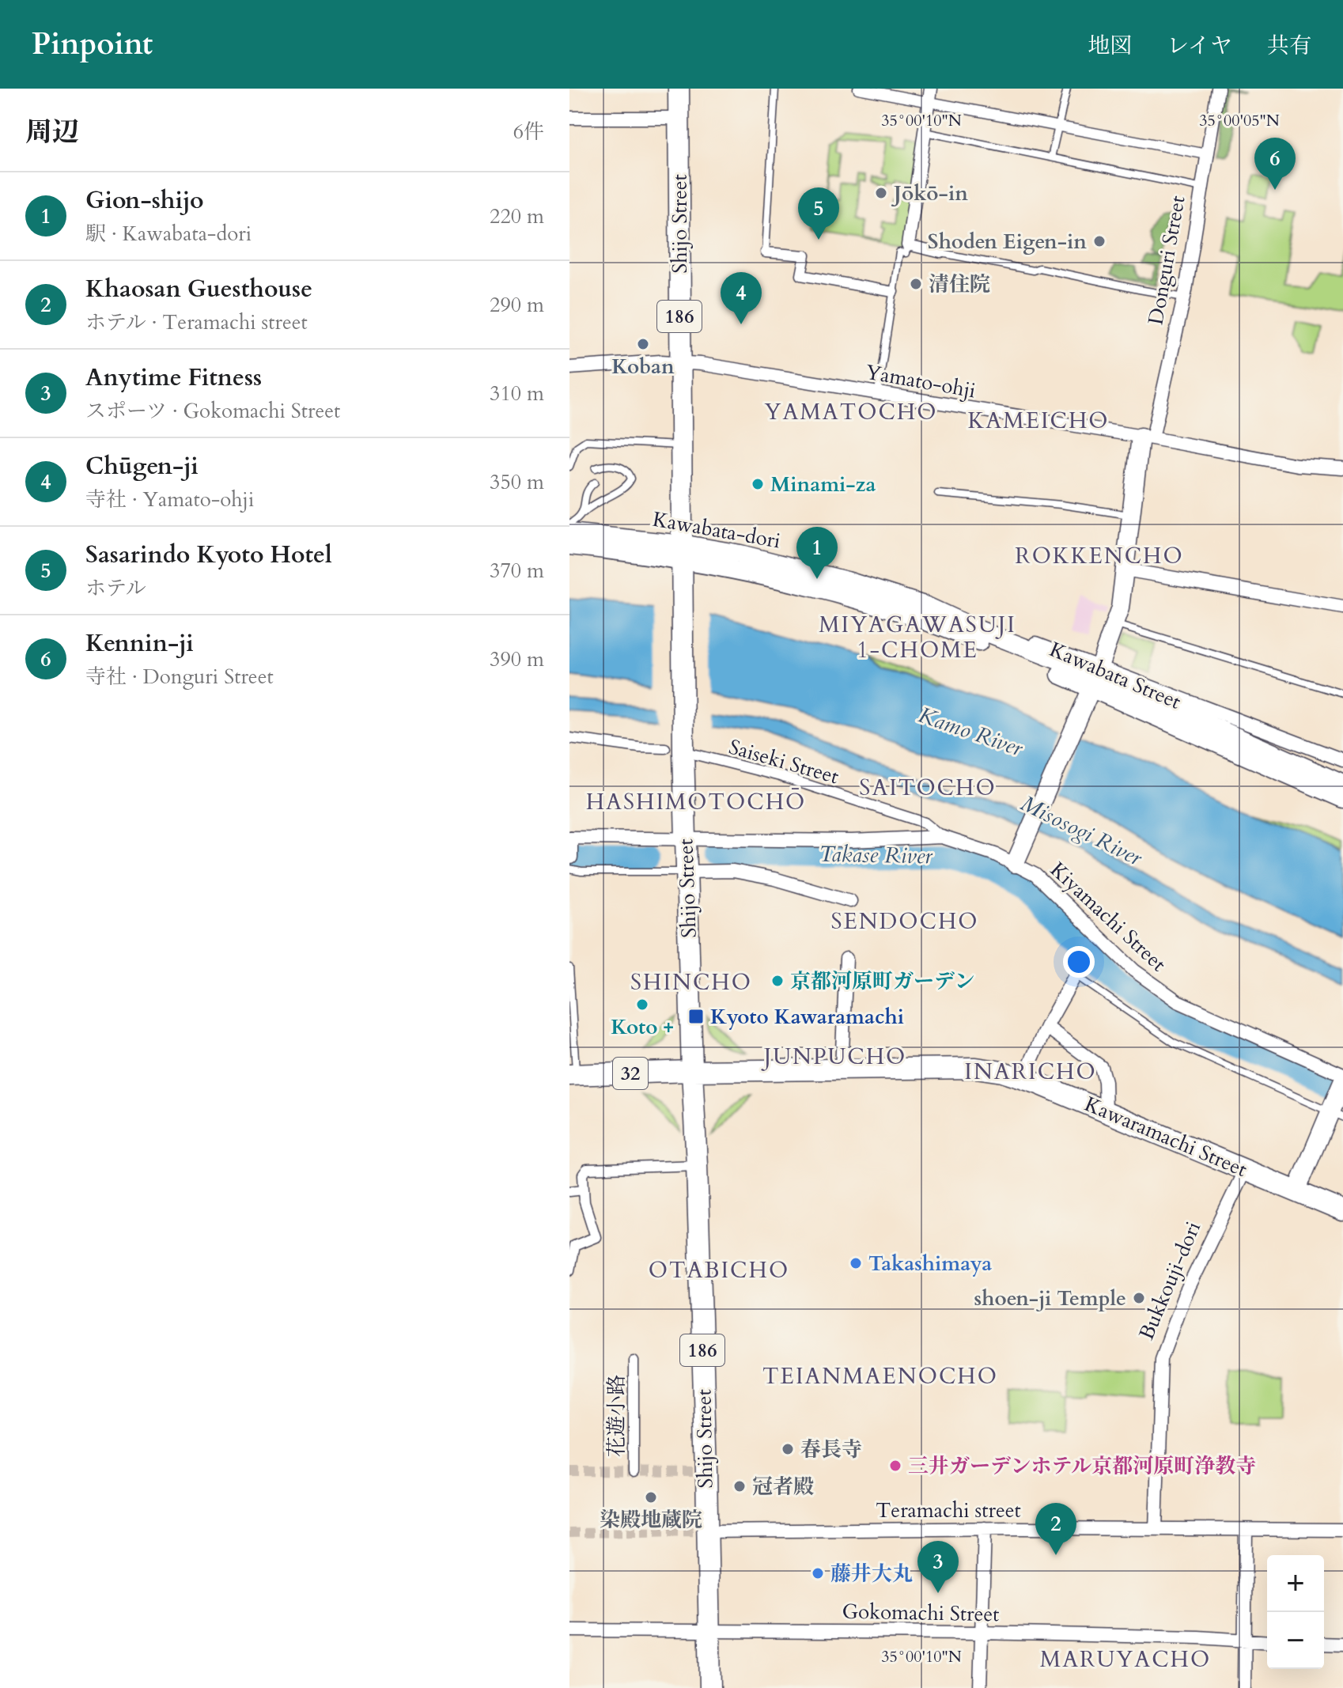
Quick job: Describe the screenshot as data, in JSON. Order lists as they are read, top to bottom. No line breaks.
{"streets":{"main road":["Shijo Street","186","32","Kawaramachi Street"],"street":["Donguri Street","Yamato-ohji","Kawabata-dori","Kawabata Street","Saiseki Street","Kiyamachi Street","Bukkouji-dori","花遊小路","Teramachi street","Gokomachi Street"]},"crossings":[["Shijo Street","Yamato-ohji"],["Shijo Street","Kawabata-dori"],["Shijo Street","Kawabata Street"],["Shijo Street","Saiseki Street"],["Shijo Street","Kiyamachi Street"],["Shijo Street","Kawaramachi Street"],["Shijo Street","Teramachi street"],["Shijo Street","Gokomachi Street"],["Donguri Street","Yamato-ohji"],["Donguri Street","Kawabata Street"],["Donguri Street","Kiyamachi Street"],["Kawabata-dori","Kawabata Street"],["Saiseki Street","Kiyamachi Street"],["Kawaramachi Street","Bukkouji-dori"],["Bukkouji-dori","Teramachi street"]],"districts":["YAMATOCHO","KAMEICHO","ROKKENCHO","MIYAGAWASUJI 1-CHOME","SAITOCHO","HASHIMOTOCHŌ","SENDOCHO","SHINCHO","JUNPUCHO","INARICHO","OTABICHO","TEIANMAENOCHO","MARUYACHO"],"water":["Kamo River","Misosogi River","Takase River"],"places":{"other":["Jōkō-in","Shoden Eigen-in","清住院","Koban","Minami-za","京都河原町ガーデン","Koto +","Takashimaya","shoen-ji Temple","春長寺","三井ガーデンホテル京都河原町浄教寺","冠者殿","染殿地蔵院","藤井大丸"],"transit":["Kyoto Kawaramachi"]},"page":{"header":"Pinpoint","nav":["地図","レイヤ","共有"],"heading":["周辺","6件"],"pins":["6","5","4","1","2","3"],"list":[{"mark":"1","name":"Gion-shijo","note":"駅 · Kawabata-dori","value":"220 m"},{"mark":"2","name":"Khaosan Guesthouse","note":"ホテル · Teramachi street","value":"290 m"},{"mark":"3","name":"Anytime Fitness","note":"スポーツ · Gokomachi Street","value":"310 m"},{"mark":"4","name":"Chūgen-ji","note":"寺社 · Yamato-ohji","value":"350 m"},{"mark":"5","name":"Sasarindo Kyoto Hotel","note":"ホテル","value":"370 m"},{"mark":"6","name":"Kennin-ji","note":"寺社 · Donguri Street","value":"390 m"}],"map_buttons":["+","−"]},"coordinates":["35°00'10\"N","35°00'05\"N"]}
